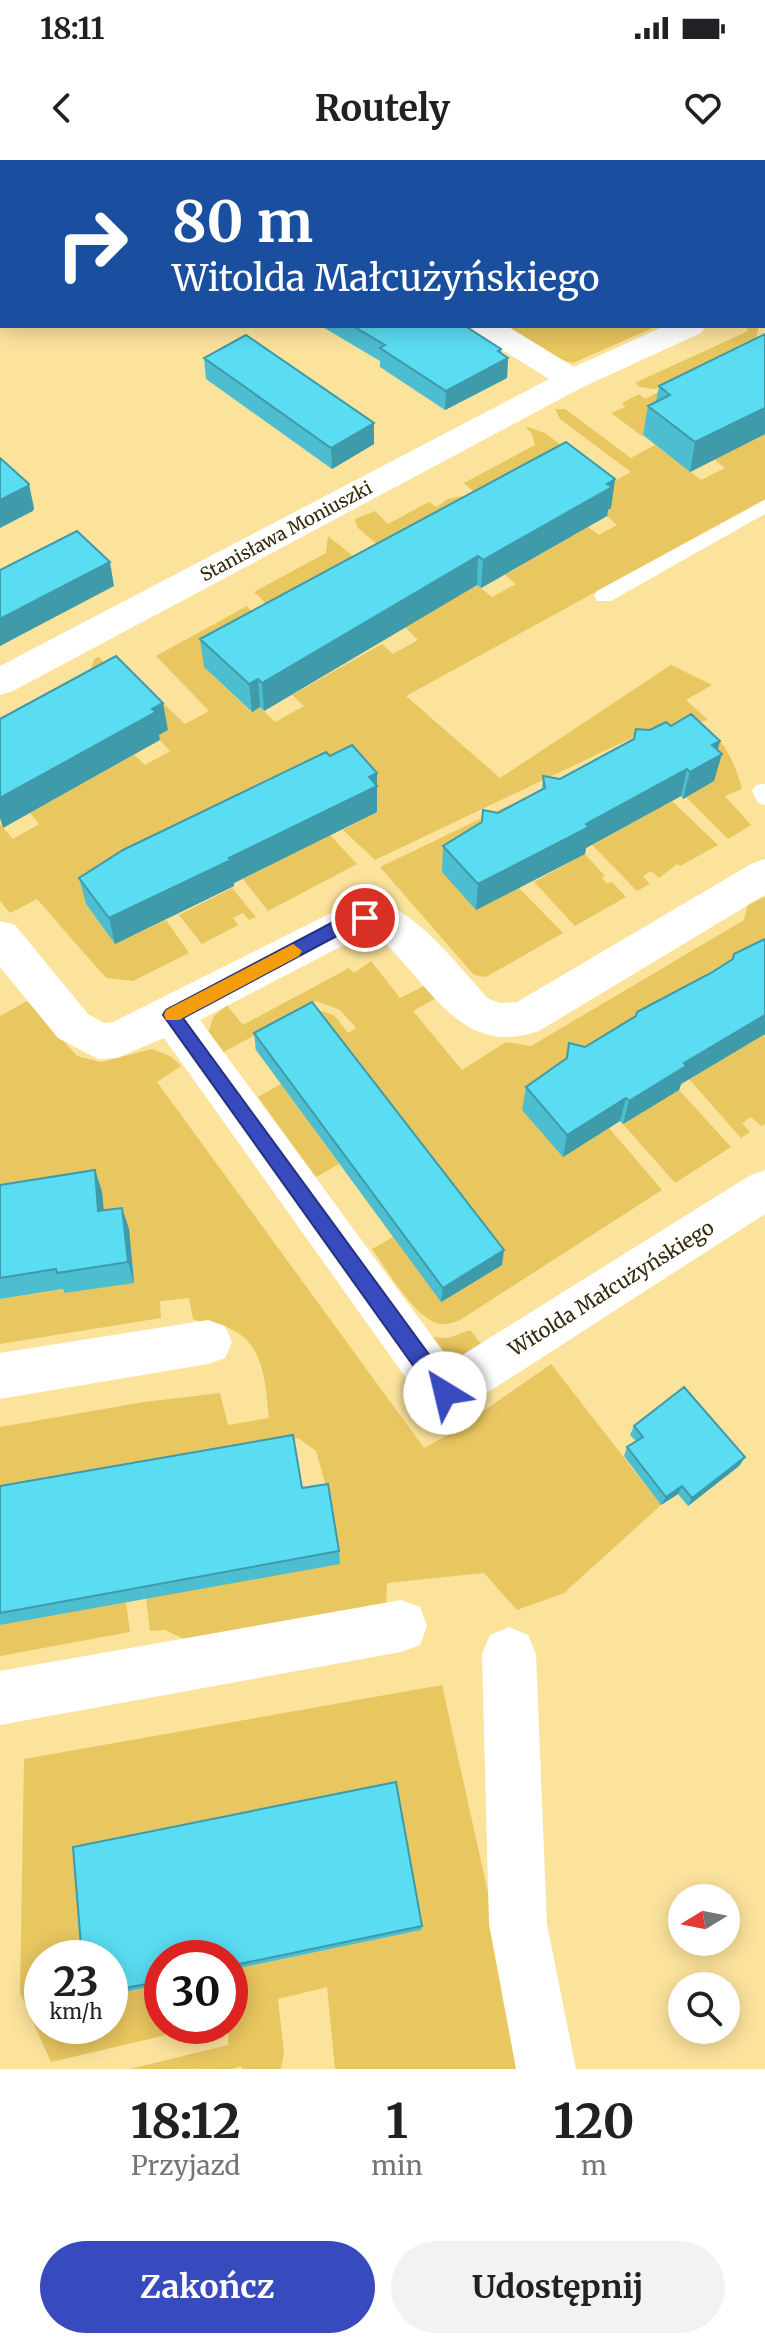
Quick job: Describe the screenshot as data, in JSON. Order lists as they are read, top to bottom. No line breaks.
{"streets":{"street":["Stanisława Moniuszki","Witolda Małcużyńskiego"]},"north":"left","page":{"status":"18:11","header":"Routely","turn":["80 m","Witolda Małcużyńskiego"],"speed":"23 km/h","limit":"30","eta":["18:12","Przyjazd","1","min","120","m"],"buttons":["Zakończ","Udostępnij"]}}
